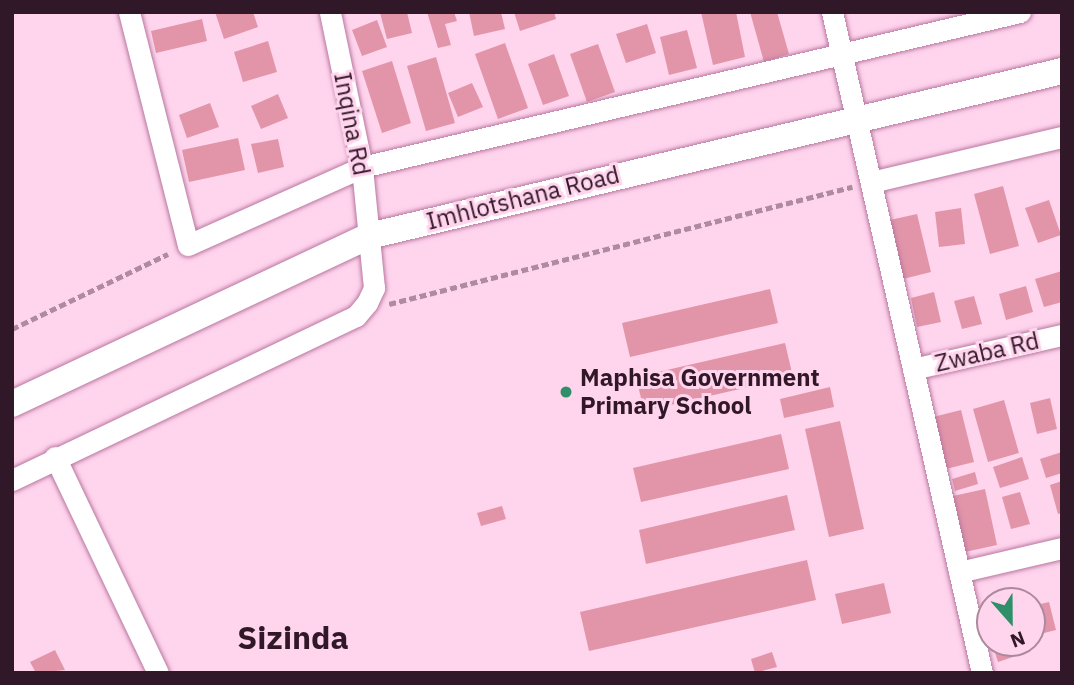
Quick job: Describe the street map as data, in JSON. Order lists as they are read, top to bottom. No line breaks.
{"streets":{"street":["Inqina Rd","Imhlotshana Road","Zwaba Rd"]},"crossings":[["Inqina Rd","Imhlotshana Road"]],"districts":["Sizinda"],"places":["Maphisa Government Primary School"],"north":"bottom"}
